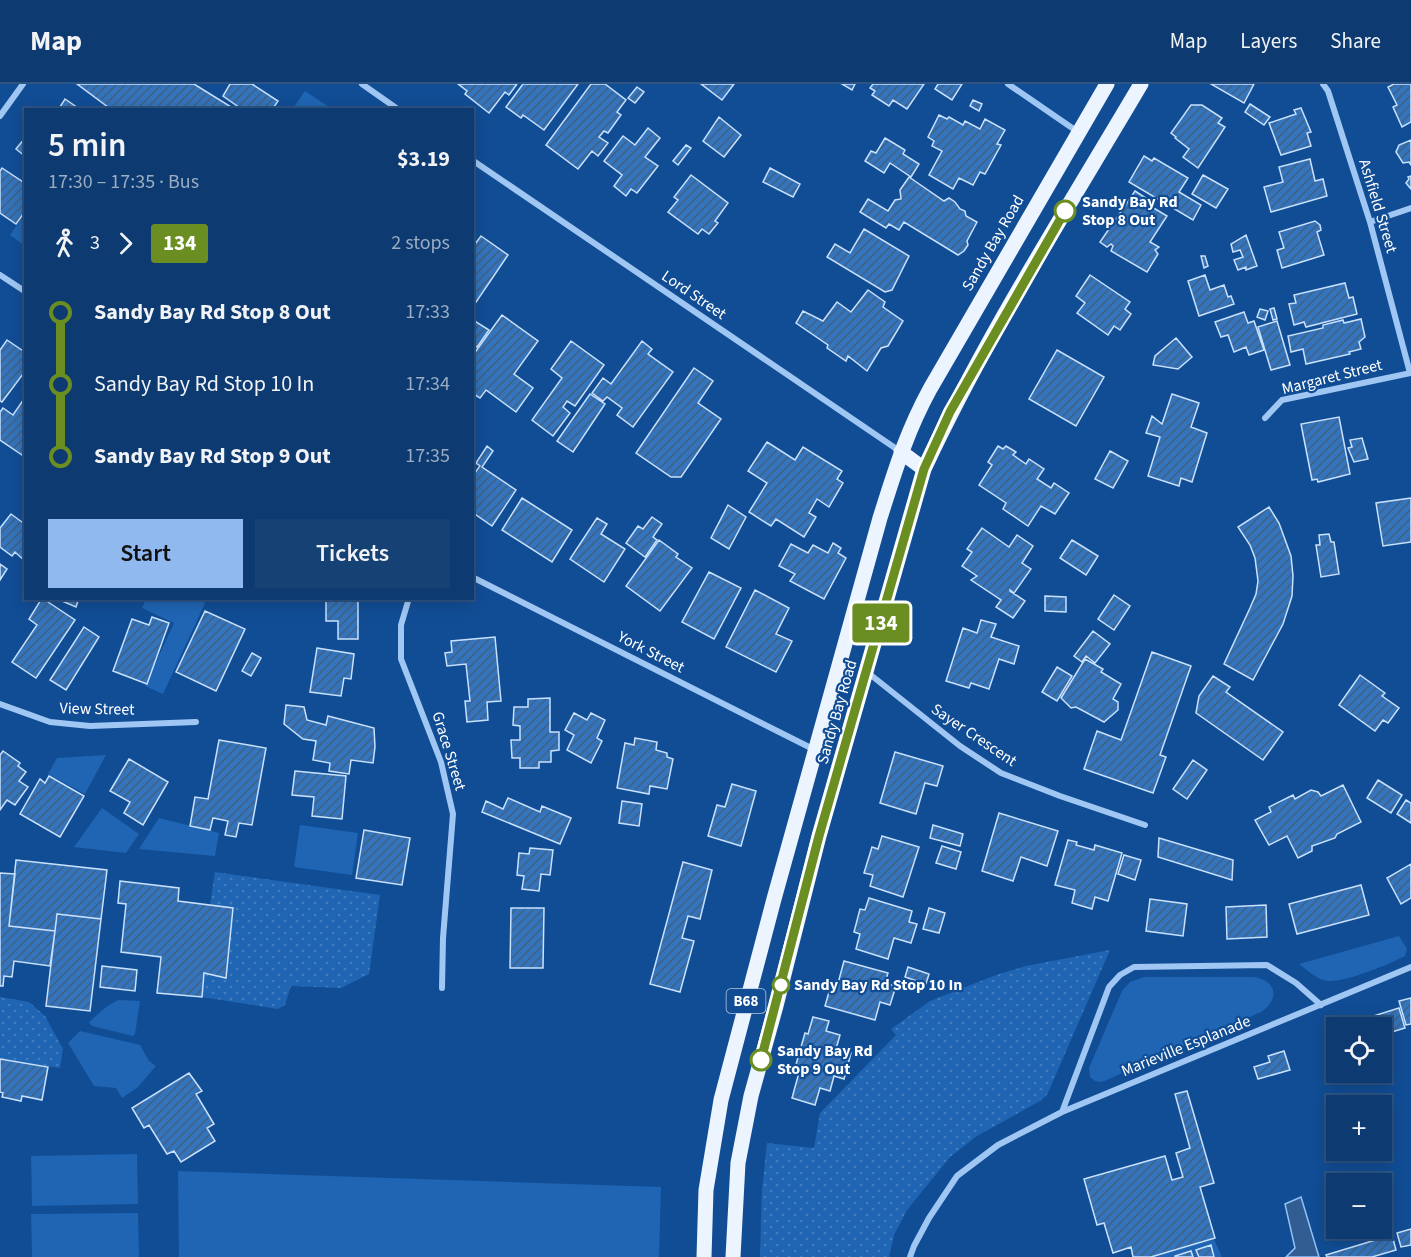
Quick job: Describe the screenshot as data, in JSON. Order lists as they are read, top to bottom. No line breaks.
{"streets":{"main road":["Sandy Bay Road","B68"],"street":["Ashfield Street","Lord Street","Margaret Street","York Street","View Street","Sayer Crescent","Grace Street","Marieville Esplanade"]},"crossings":[["Ashfield Street","Margaret Street"],["Sandy Bay Road","Lord Street"],["Sandy Bay Road","York Street"],["Sandy Bay Road","Sayer Crescent"]],"places":["Sandy Bay Rd Stop 8 Out","Sandy Bay Rd Stop 10 In","Sandy Bay Rd Stop 9 Out"],"lines":["bus line 134"],"page":{"header":"Map","nav":["Map","Layers","Share"],"on_map":"134","heading":["5 min","17:30 – 17:35 · Bus","$3.19"],"legs":["3","134","2 stops"],"list":[{"name":"Sandy Bay Rd Stop 8 Out","value":"17:33"},{"name":"Sandy Bay Rd Stop 10 In","value":"17:34"},{"name":"Sandy Bay Rd Stop 9 Out","value":"17:35"}],"buttons":["Start","Tickets"],"map_buttons":["+","−"]}}
